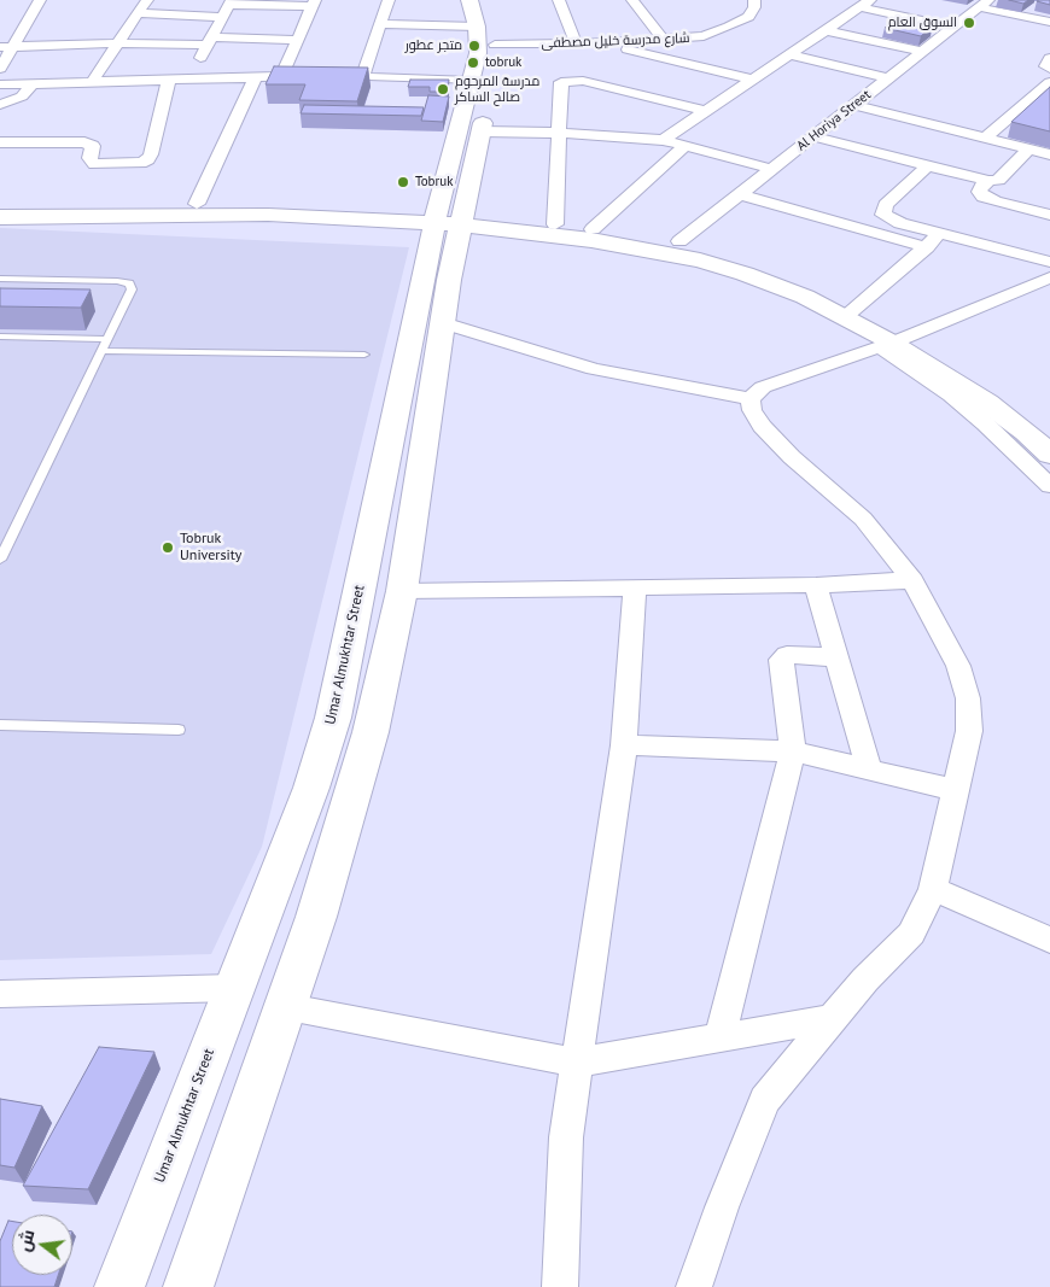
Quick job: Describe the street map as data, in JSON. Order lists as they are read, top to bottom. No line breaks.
{"streets":{"street":["شارع مدرسة خليل مصطفى","Al Horiya Street","Umar Almukhtar Street"]},"crossings":[["شارع مدرسة خليل مصطفى","Umar Almukhtar Street"]],"places":["السوق العام","متجر عطور","tobruk","مدرسة المرحوم صالح الساكر","Tobruk","Tobruk University"],"north":"left"}
